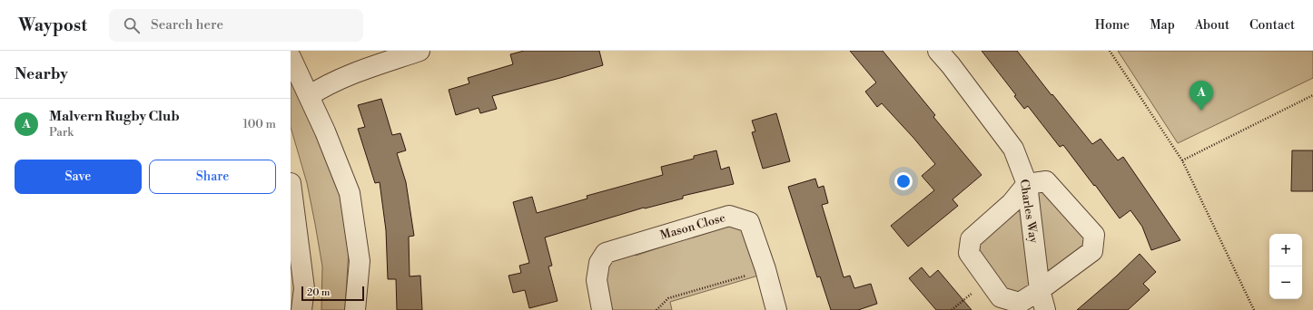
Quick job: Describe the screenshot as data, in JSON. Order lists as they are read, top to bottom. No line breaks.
{"streets":{"street":["Charles Way","Mason Close"]},"scale_bar":"20 m","page":{"header":"Waypost","search":"Search here","nav":["Home","Map","About","Contact"],"heading":"Nearby","pins":"A","list":[{"mark":"A","name":"Malvern Rugby Club","note":"Park","value":"100 m"}],"buttons":["Save","Share"],"map_buttons":["+","−"],"scale":"20 m"}}
